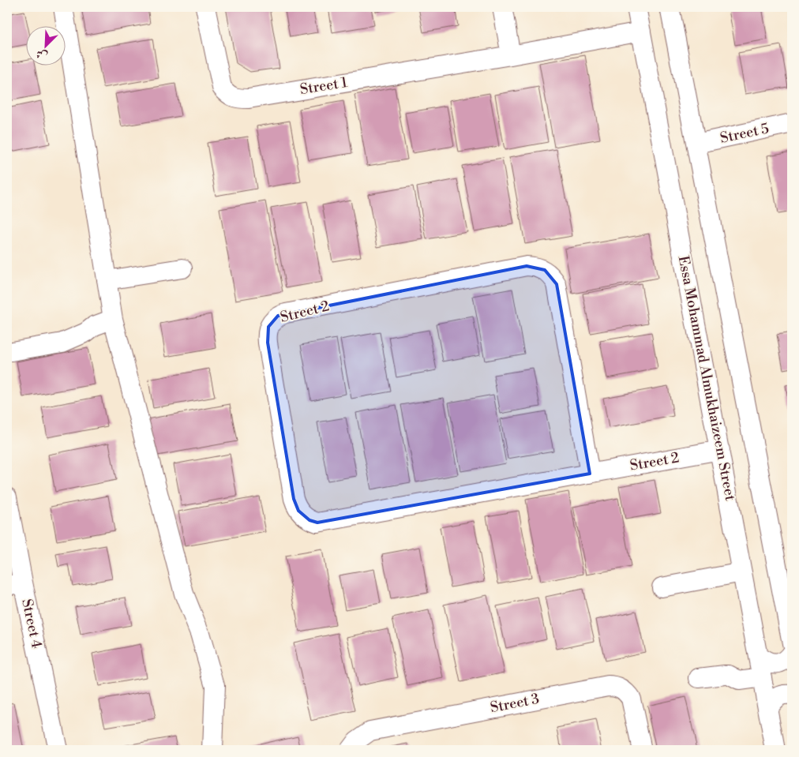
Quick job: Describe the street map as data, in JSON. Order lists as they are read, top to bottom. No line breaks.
{"streets":{"street":["Street 1","Street 5","Street 2","Essa Mohammad Almukhaizeem Street","Street 4","Street 3"]},"crossings":[["Street 1","Essa Mohammad Almukhaizeem Street"],["Street 2","Essa Mohammad Almukhaizeem Street"]],"north":"bottom left"}
